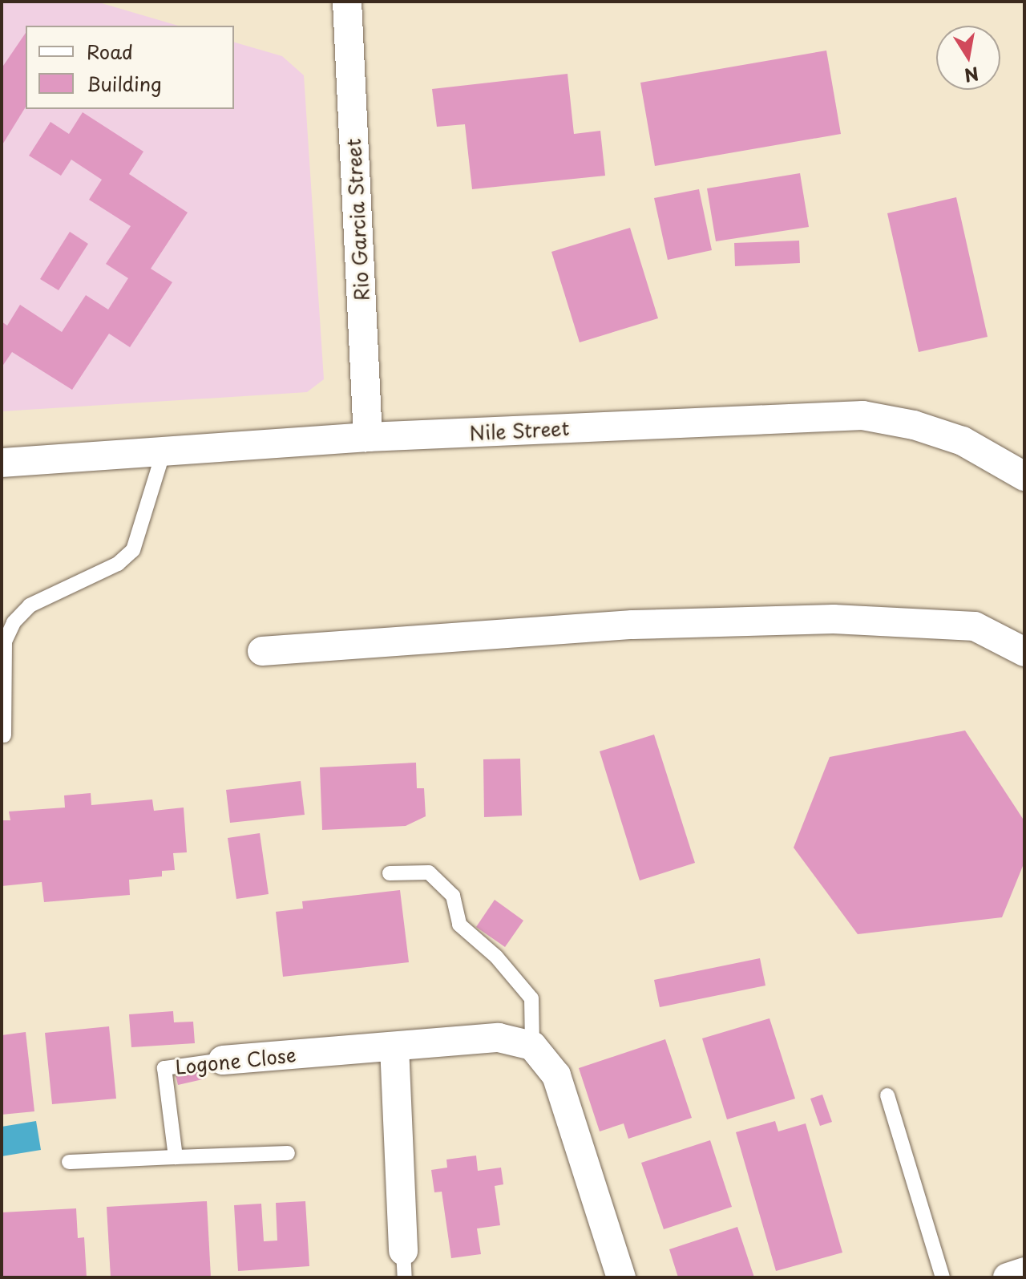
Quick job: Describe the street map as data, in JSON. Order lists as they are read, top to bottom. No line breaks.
{"streets":{"street":["Rio Garcia Street","Nile Street","Logone Close"]},"crossings":[["Rio Garcia Street","Nile Street"]],"legend":["Road","Building"],"north":"bottom"}
